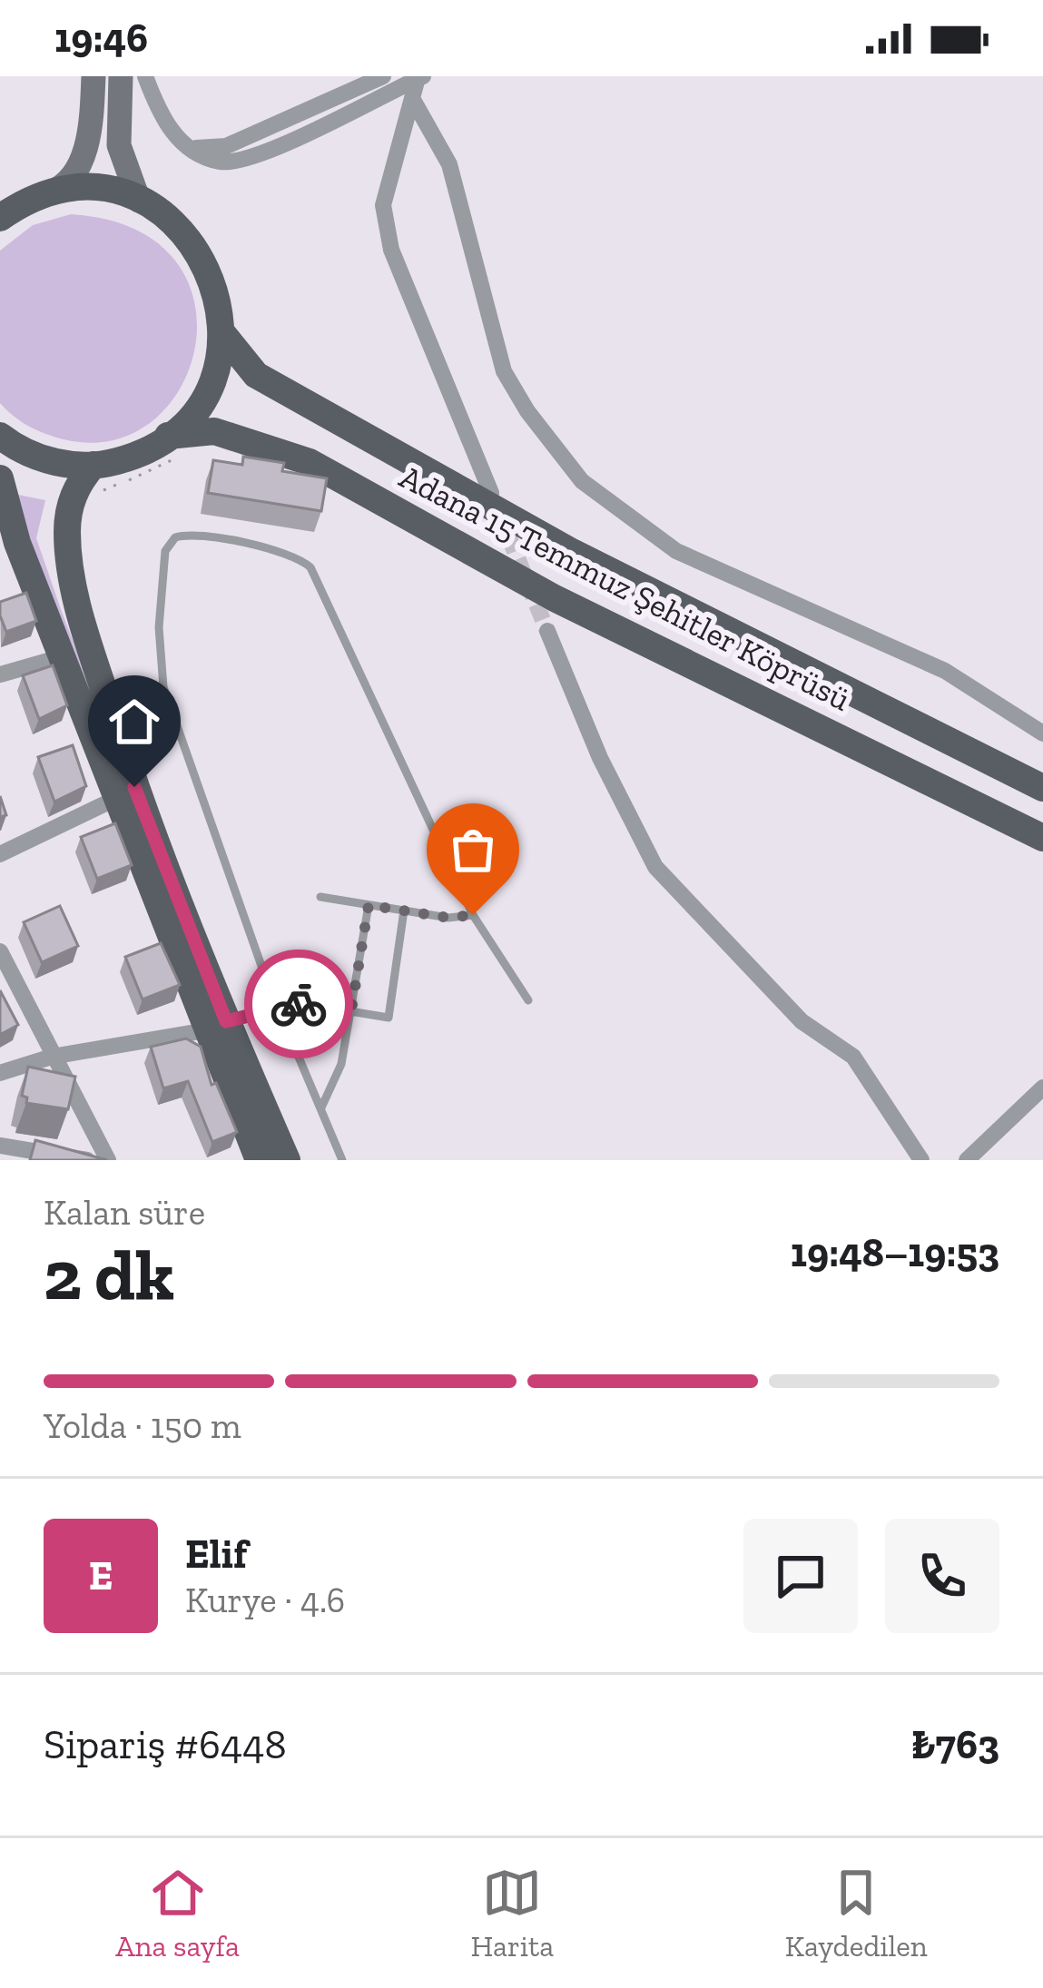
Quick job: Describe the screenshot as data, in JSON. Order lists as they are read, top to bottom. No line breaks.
{"streets":{"main road":["Adana 15 Temmuz Şehitler Köprüsü"]},"page":{"status":"19:46","heading":["2 dk","Kalan süre","19:48–19:53"],"panel":["Elif","Kurye · 4.6","Sipariş #6448","₺763"],"bar":"Yolda · 150 m","round":"E","tabs":["Ana sayfa","Harita","Kaydedilen"]}}
